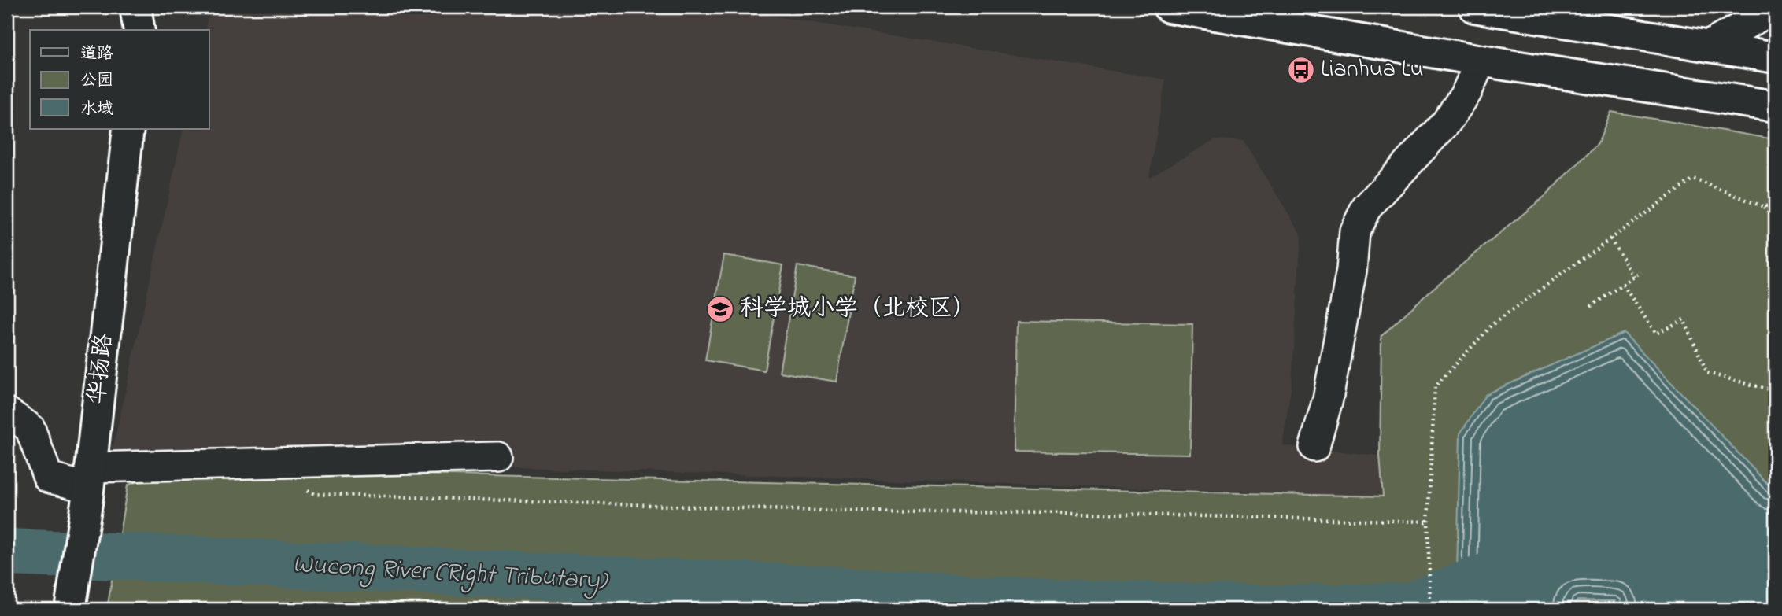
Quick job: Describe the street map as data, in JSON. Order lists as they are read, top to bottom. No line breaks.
{"streets":{"street":["华扬路"]},"water":["Wucong River (Right Tributary)"],"places":{"bus stop":["Lianhua Lu"],"school or university":["科学城小学（北校区）"]},"legend":["道路","公园","水域"]}
